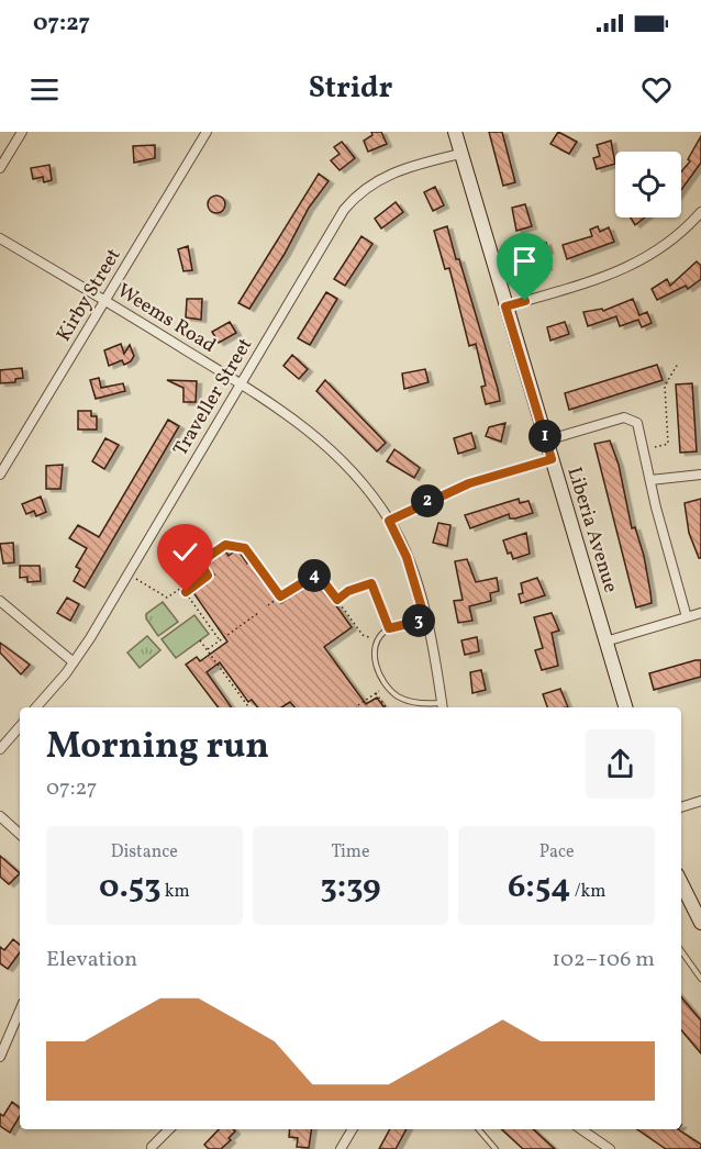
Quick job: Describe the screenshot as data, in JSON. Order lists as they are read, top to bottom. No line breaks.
{"streets":{"main road":["Liberia Avenue"],"street":["Kirby Street","Weems Road","Traveller Street"]},"crossings":[["Kirby Street","Weems Road"],["Weems Road","Traveller Street"],["Traveller Street","Liberia Avenue"]],"page":{"status":"07:27","header":"Stridr","pins":["1","2","4","3"],"heading":["Morning run","07:27"],"stats":[["Distance","0.53 km"],["Time","3:39"],["Pace","6:54 /km"]],"chart":["Elevation","102–106 m"]}}
